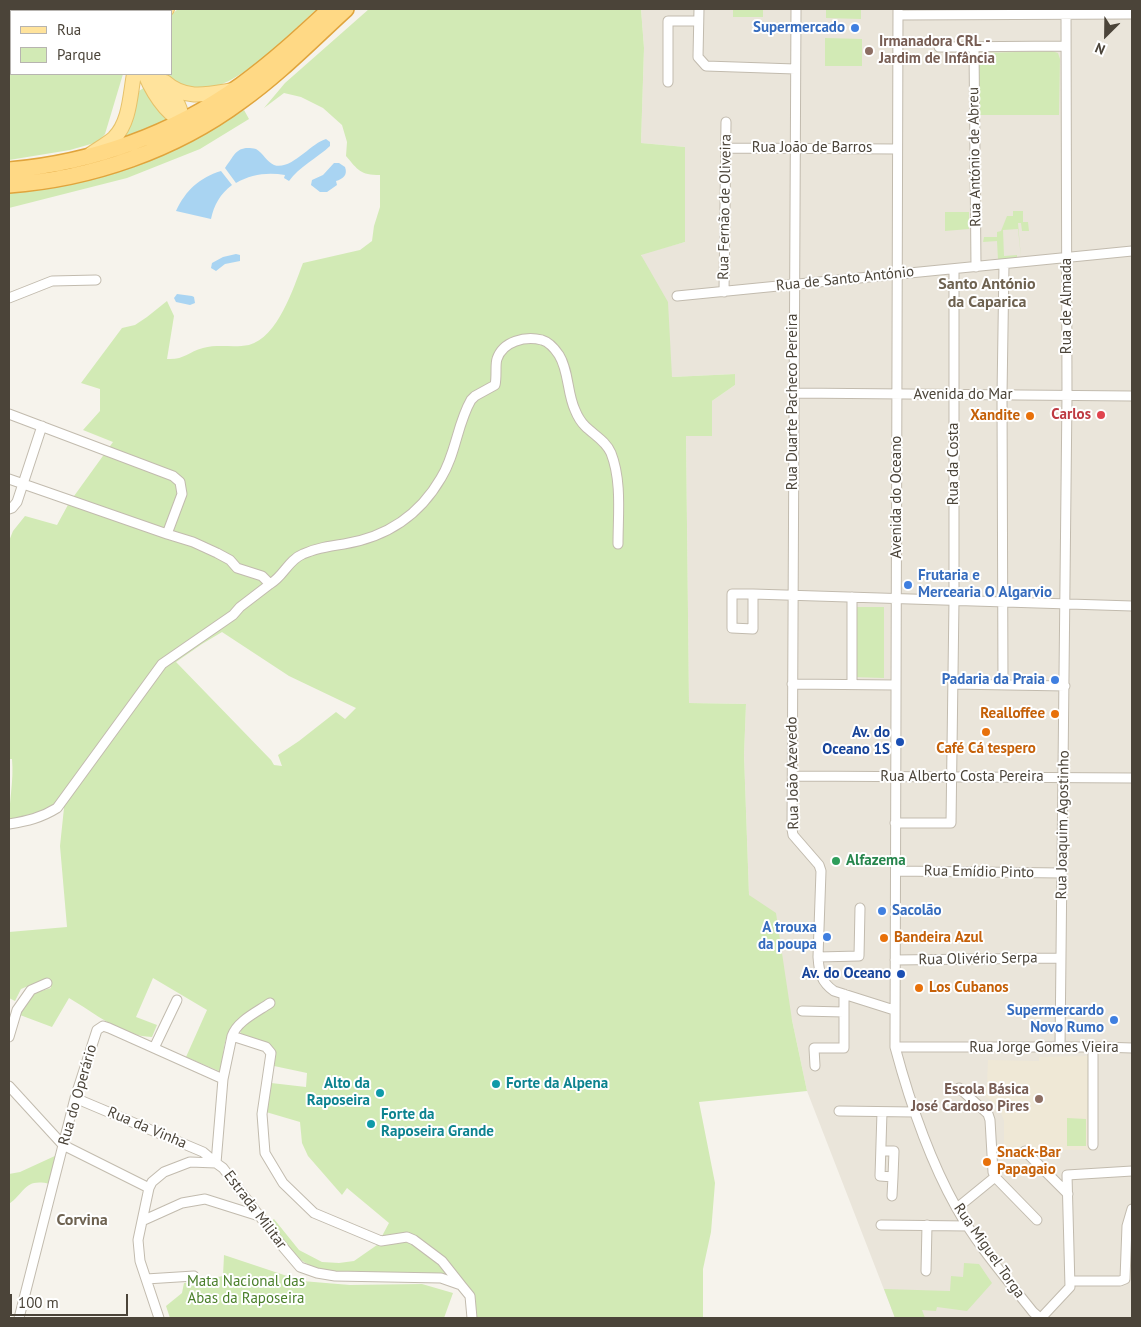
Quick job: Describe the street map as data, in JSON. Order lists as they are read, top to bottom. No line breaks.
{"streets":{"street":["Rua João de Barros","Rua António de Abreu","Rua Fernão de Oliveira","Rua de Santo António","Rua de Almada","Avenida do Mar","Rua Duarte Pacheco Pereira","Rua da Costa","Avenida do Oceano","Rua João Azevedo","Rua Alberto Costa Pereira","Rua Joaquim Agostinho","Rua Emídio Pinto","Rua Olivério Serpa","Rua Jorge Gomes Vieira","Rua do Operário","Rua da Vinha","Estrada Militar","Rua Miguel Torga"]},"crossings":[["Rua João de Barros","Rua Fernão de Oliveira"],["Rua João de Barros","Rua Duarte Pacheco Pereira"],["Rua João de Barros","Avenida do Oceano"],["Rua António de Abreu","Rua de Santo António"],["Rua Fernão de Oliveira","Rua de Santo António"],["Rua de Santo António","Rua de Almada"],["Rua de Santo António","Rua Duarte Pacheco Pereira"],["Rua de Santo António","Rua da Costa"],["Rua de Santo António","Avenida do Oceano"],["Rua de Almada","Avenida do Mar"],["Rua de Almada","Rua Joaquim Agostinho"],["Avenida do Mar","Rua Duarte Pacheco Pereira"],["Avenida do Mar","Rua da Costa"],["Avenida do Mar","Avenida do Oceano"],["Rua Duarte Pacheco Pereira","Rua João Azevedo"],["Rua da Costa","Avenida do Oceano"],["Rua da Costa","Rua Alberto Costa Pereira"],["Avenida do Oceano","Rua João Azevedo"],["Avenida do Oceano","Rua Alberto Costa Pereira"],["Avenida do Oceano","Rua Emídio Pinto"],["Avenida do Oceano","Rua Olivério Serpa"],["Avenida do Oceano","Rua Miguel Torga"],["Rua João Azevedo","Rua Alberto Costa Pereira"],["Rua João Azevedo","Rua Miguel Torga"],["Rua Alberto Costa Pereira","Rua Joaquim Agostinho"],["Rua Joaquim Agostinho","Rua Emídio Pinto"],["Rua Joaquim Agostinho","Rua Olivério Serpa"],["Rua Joaquim Agostinho","Rua Jorge Gomes Vieira"],["Rua Jorge Gomes Vieira","Rua Miguel Torga"],["Rua do Operário","Rua da Vinha"],["Rua da Vinha","Estrada Militar"]],"districts":["Santo António da Caparica","Corvina"],"parks":["Mata Nacional das Abas da Raposeira"],"places":["Supermercado","Irmanadora CRL - Jardim de Infância","Carlos","Xandite","Frutaria e Mercearia O Algarvio","Padaria da Praia","Realloffee","Café Cá tespero","Av. do Oceano 1S","Alfazema","Sacolão","A trouxa da poupa","Bandeira Azul","Av. do Oceano","Los Cubanos","Supermercardo Novo Rumo","Forte da Alpena","Alto da Raposeira","Escola Básica José Cardoso Pires","Forte da Raposeira Grande","Snack-Bar Papagaio"],"legend":["Rua","Parque"],"scale_bar":"100 m","north":"bottom left"}
